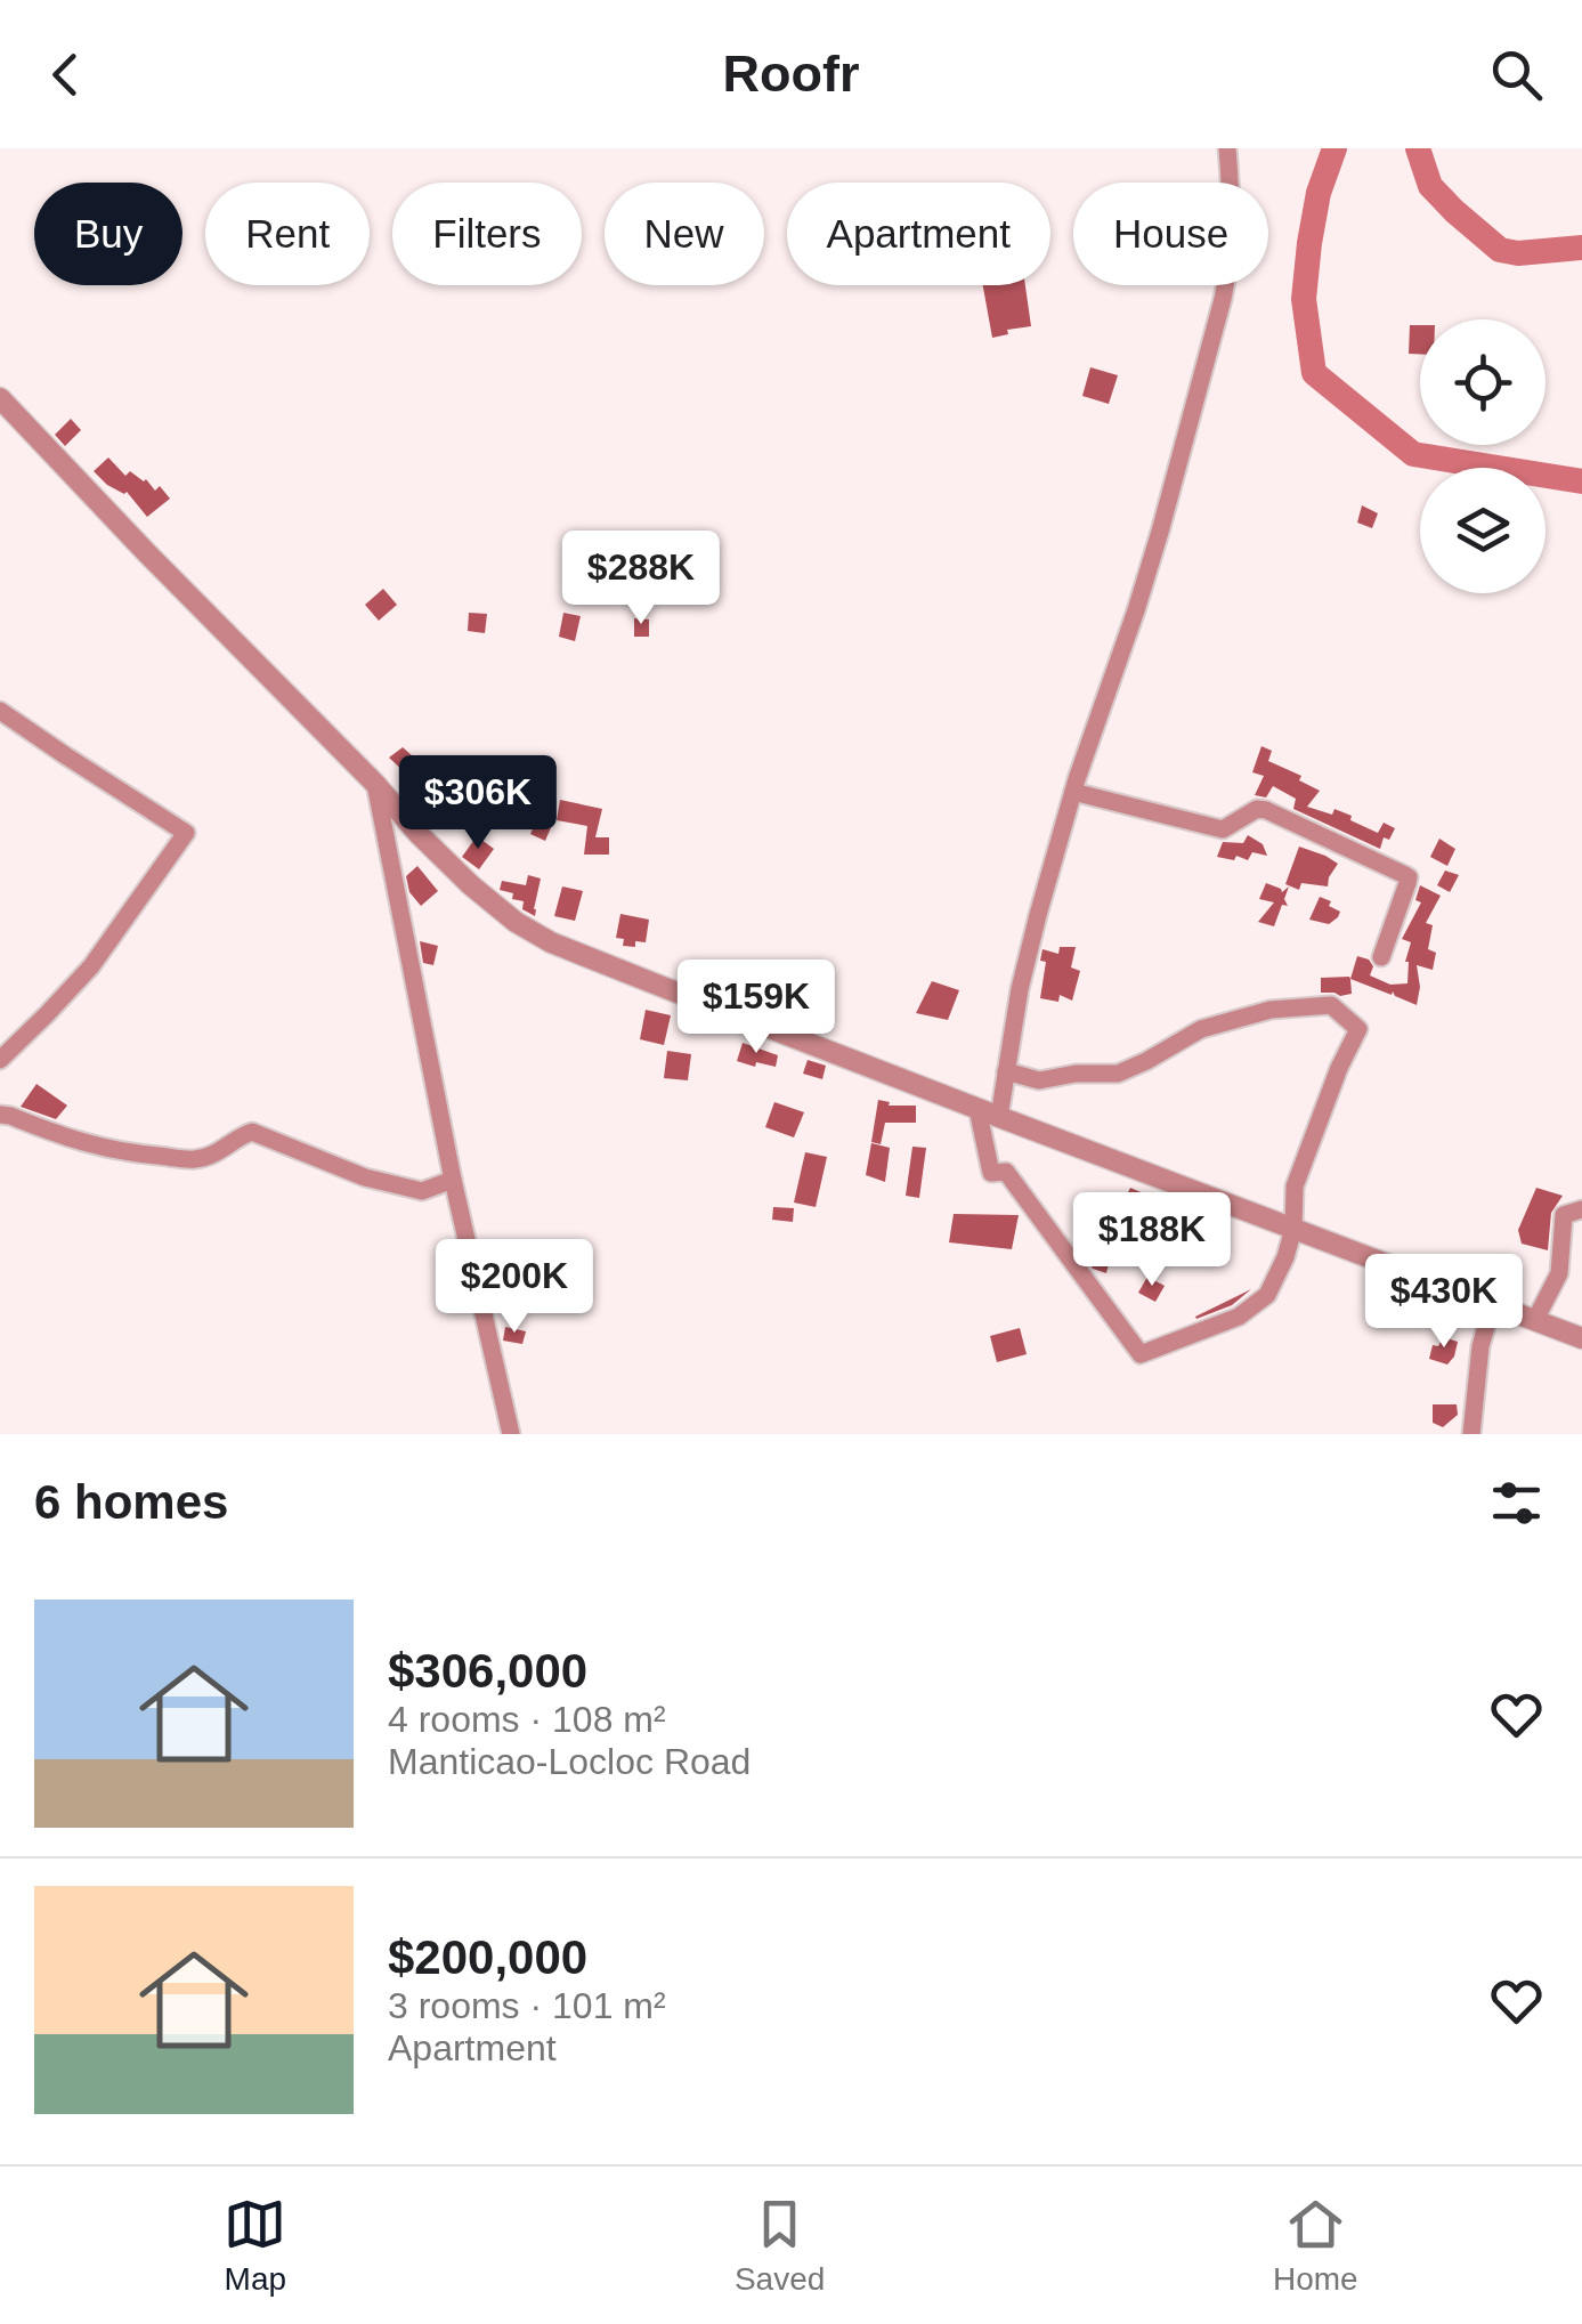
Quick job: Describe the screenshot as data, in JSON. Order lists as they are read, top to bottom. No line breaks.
{"page":{"header":"Roofr","chip":["Buy","Rent","Filters","New","Apartment","House"],"price":["$288K","$306K","$159K","$188K","$200K","$430K"],"heading":"6 homes","list":[{"name":"$306,000","note":"4 rooms · 108 m² · Manticao-Locloc Road"},{"name":"$200,000","note":"3 rooms · 101 m² · Apartment"}],"tabs":["Map","Saved","Home"]}}
